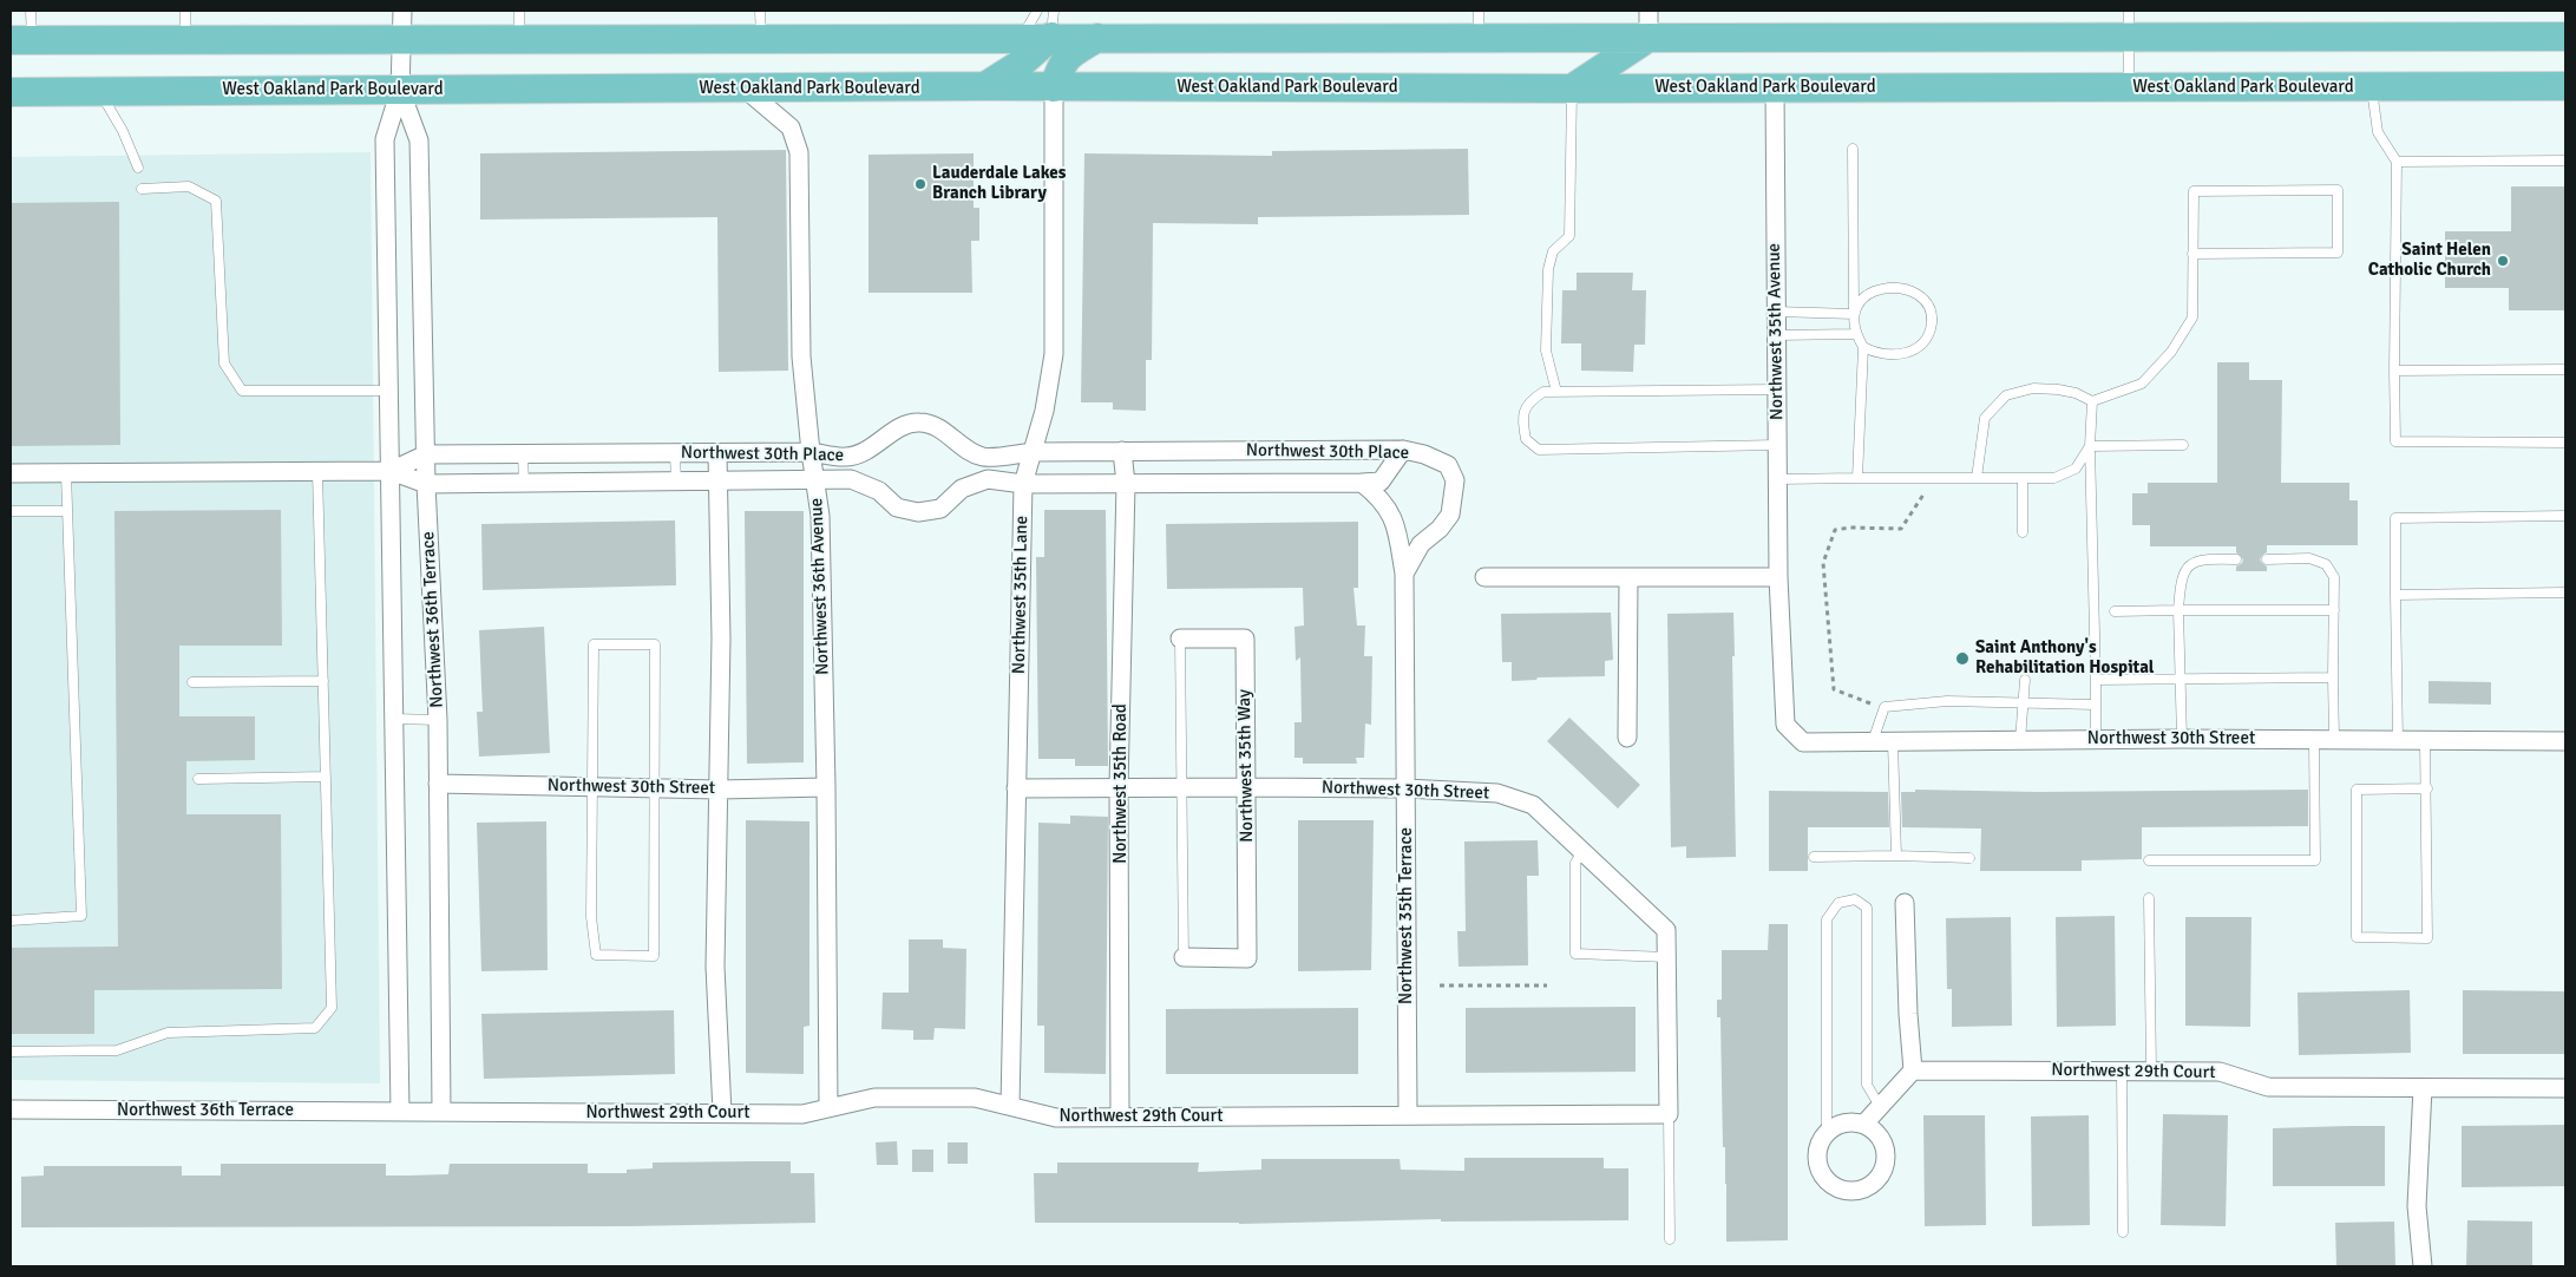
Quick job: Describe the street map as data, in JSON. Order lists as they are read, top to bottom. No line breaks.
{"streets":{"main road":["West Oakland Park Boulevard"],"street":["Northwest 35th Avenue","Northwest 30th Place","Northwest 36th Avenue","Northwest 35th Lane","Northwest 36th Terrace","Northwest 30th Street","Northwest 35th Way","Northwest 35th Road","Northwest 35th Terrace","Northwest 29th Court"]},"crossings":[["West Oakland Park Boulevard","Northwest 35th Avenue"],["West Oakland Park Boulevard","Northwest 36th Avenue"],["West Oakland Park Boulevard","Northwest 35th Lane"],["West Oakland Park Boulevard","Northwest 36th Terrace"],["Northwest 35th Avenue","Northwest 30th Street"],["Northwest 30th Place","Northwest 36th Avenue"],["Northwest 30th Place","Northwest 35th Lane"],["Northwest 30th Place","Northwest 36th Terrace"],["Northwest 30th Place","Northwest 35th Road"],["Northwest 30th Place","Northwest 35th Terrace"],["Northwest 36th Avenue","Northwest 30th Street"],["Northwest 36th Avenue","Northwest 29th Court"],["Northwest 35th Lane","Northwest 30th Street"],["Northwest 35th Lane","Northwest 29th Court"],["Northwest 36th Terrace","Northwest 30th Street"],["Northwest 36th Terrace","Northwest 29th Court"],["Northwest 30th Street","Northwest 35th Way"],["Northwest 30th Street","Northwest 35th Road"],["Northwest 30th Street","Northwest 35th Terrace"],["Northwest 30th Street","Northwest 29th Court"],["Northwest 35th Road","Northwest 29th Court"],["Northwest 35th Terrace","Northwest 29th Court"]],"places":["Lauderdale Lakes Branch Library","Saint Helen Catholic Church","Saint Anthony's Rehabilitation Hospital"]}
